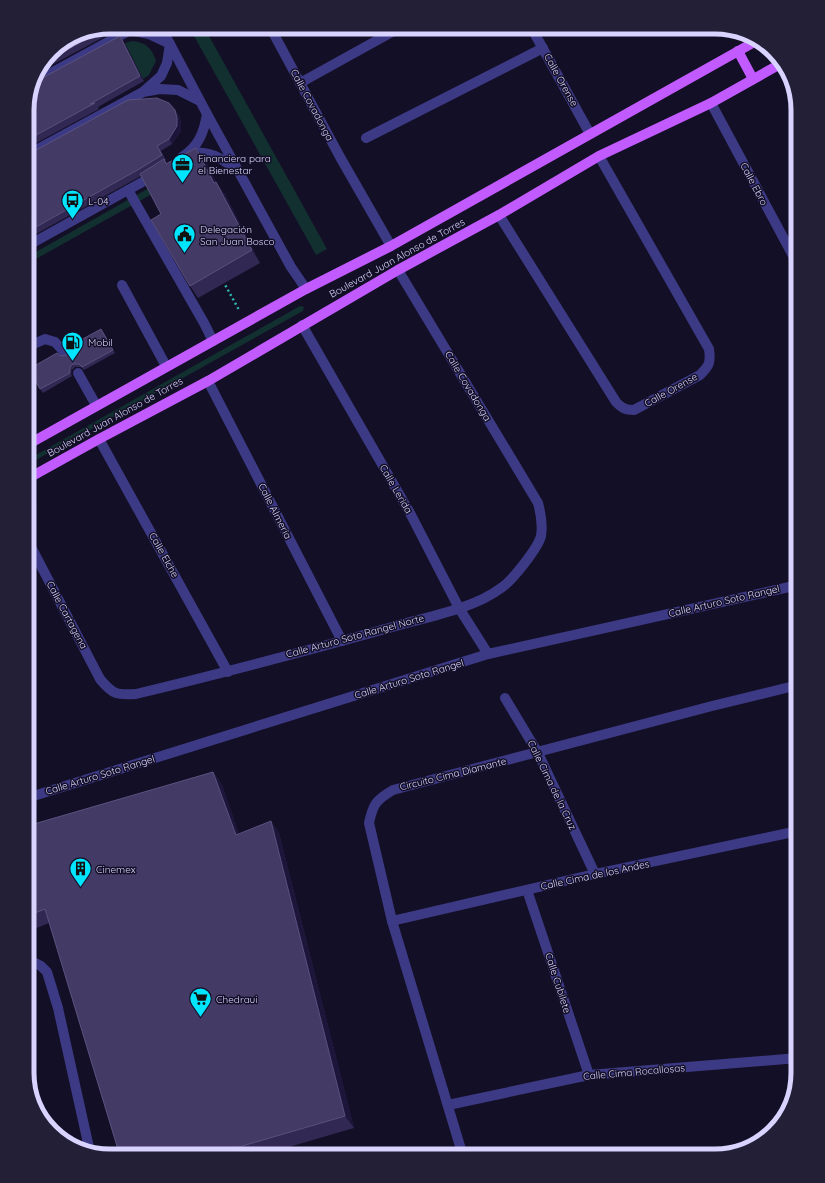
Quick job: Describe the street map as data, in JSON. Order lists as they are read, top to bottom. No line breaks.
{"streets":{"main road":["Boulevard Juan Alonso de Torres"],"street":["Calle Orense","Calle Covadonga","Calle Ebro","Calle Lerida","Calle Almería","Calle Elche","Calle Arturo Soto Rangel","Calle Cartagena","Calle Arturo Soto Rangel Norte","Circuito Cima Diamante","Calle Cima de la Cruz","Calle Cima de los Andes","Calle Cubilete","Calle Cima Rocallosas"]},"crossings":[["Calle Orense","Boulevard Juan Alonso de Torres"],["Calle Covadonga","Boulevard Juan Alonso de Torres"],["Calle Covadonga","Calle Arturo Soto Rangel Norte"],["Calle Ebro","Boulevard Juan Alonso de Torres"],["Boulevard Juan Alonso de Torres","Calle Lerida"],["Boulevard Juan Alonso de Torres","Calle Almería"],["Boulevard Juan Alonso de Torres","Calle Elche"],["Calle Lerida","Calle Arturo Soto Rangel"],["Calle Lerida","Calle Arturo Soto Rangel Norte"],["Calle Almería","Calle Arturo Soto Rangel Norte"],["Calle Elche","Calle Arturo Soto Rangel Norte"],["Calle Cartagena","Calle Arturo Soto Rangel Norte"],["Circuito Cima Diamante","Calle Cima de la Cruz"],["Circuito Cima Diamante","Calle Cima de los Andes"],["Circuito Cima Diamante","Calle Cima Rocallosas"],["Calle Cima de la Cruz","Calle Cima de los Andes"],["Calle Cima de los Andes","Calle Cubilete"],["Calle Cubilete","Calle Cima Rocallosas"]],"places":{"office":["Financiera para el Bienestar"],"bus stop":["L-04"],"public building":["Delegación San Juan Bosco"],"fuel station":["Mobil"],"building":["Cinemex"],"supermarket":["Chedraui"]}}
